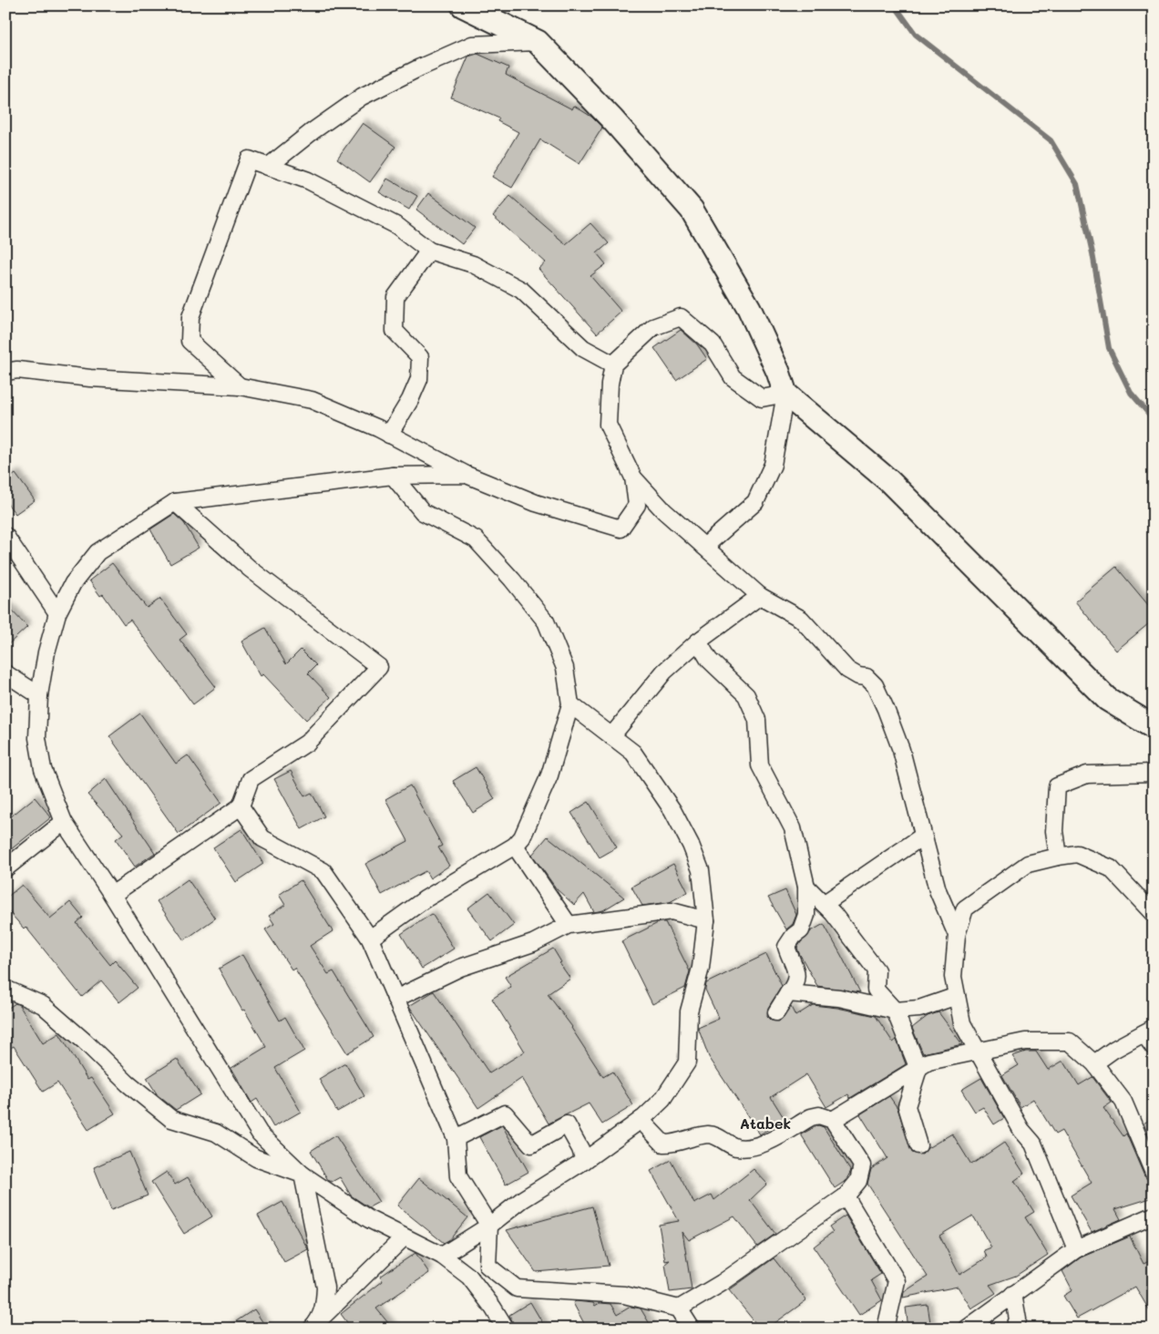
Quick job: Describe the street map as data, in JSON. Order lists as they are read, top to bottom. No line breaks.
{"districts":["Atabek"]}
